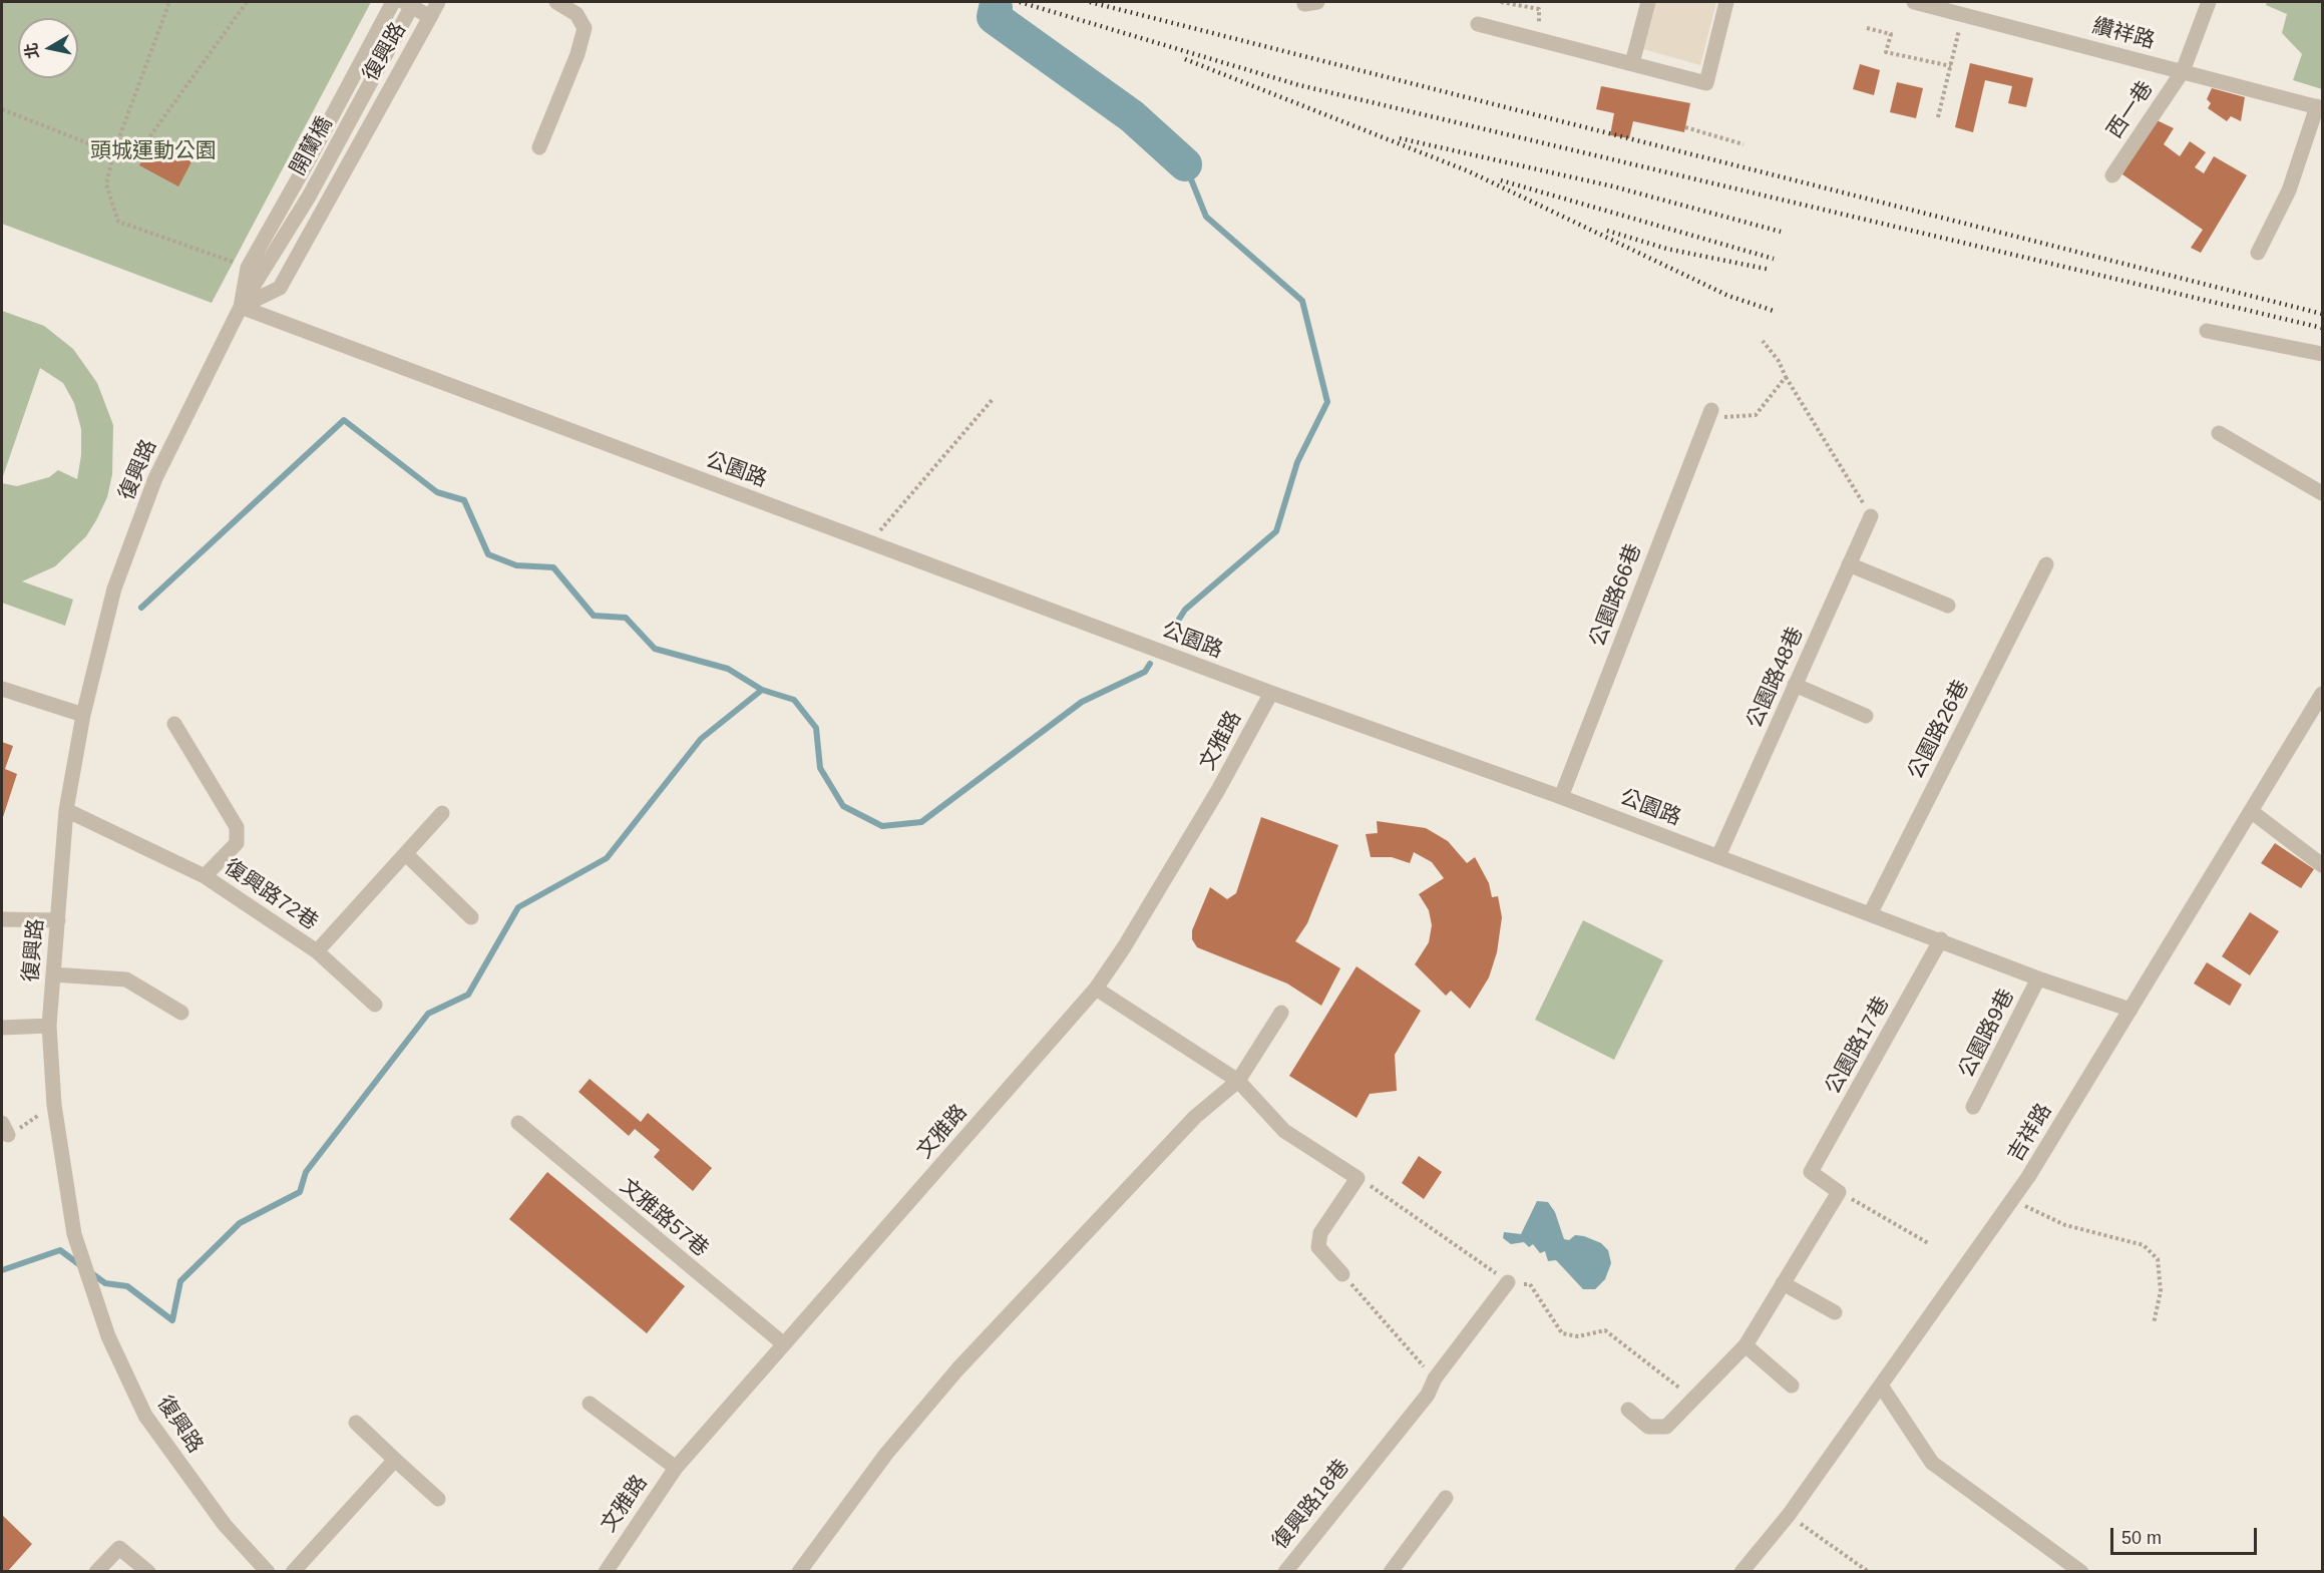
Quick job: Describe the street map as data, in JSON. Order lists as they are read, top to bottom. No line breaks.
{"streets":{"street":["纘祥路","復興路","西一巷","開蘭橋","公園路","公園路66巷","公園路48巷","公園路26巷","文雅路","復興路72巷","公園路9巷","公園路17巷","吉祥路","文雅路57巷","復興路18巷"]},"crossings":[["纘祥路","西一巷"],["復興路","開蘭橋"],["復興路","公園路"],["復興路","復興路72巷"],["開蘭橋","公園路"],["公園路","公園路66巷"],["公園路","公園路48巷"],["公園路","公園路26巷"],["公園路","文雅路"],["公園路","公園路9巷"],["公園路","公園路17巷"],["公園路","吉祥路"],["文雅路","文雅路57巷"]],"parks":["頭城運動公園"],"scale_bar":"50 m","north":"left"}
